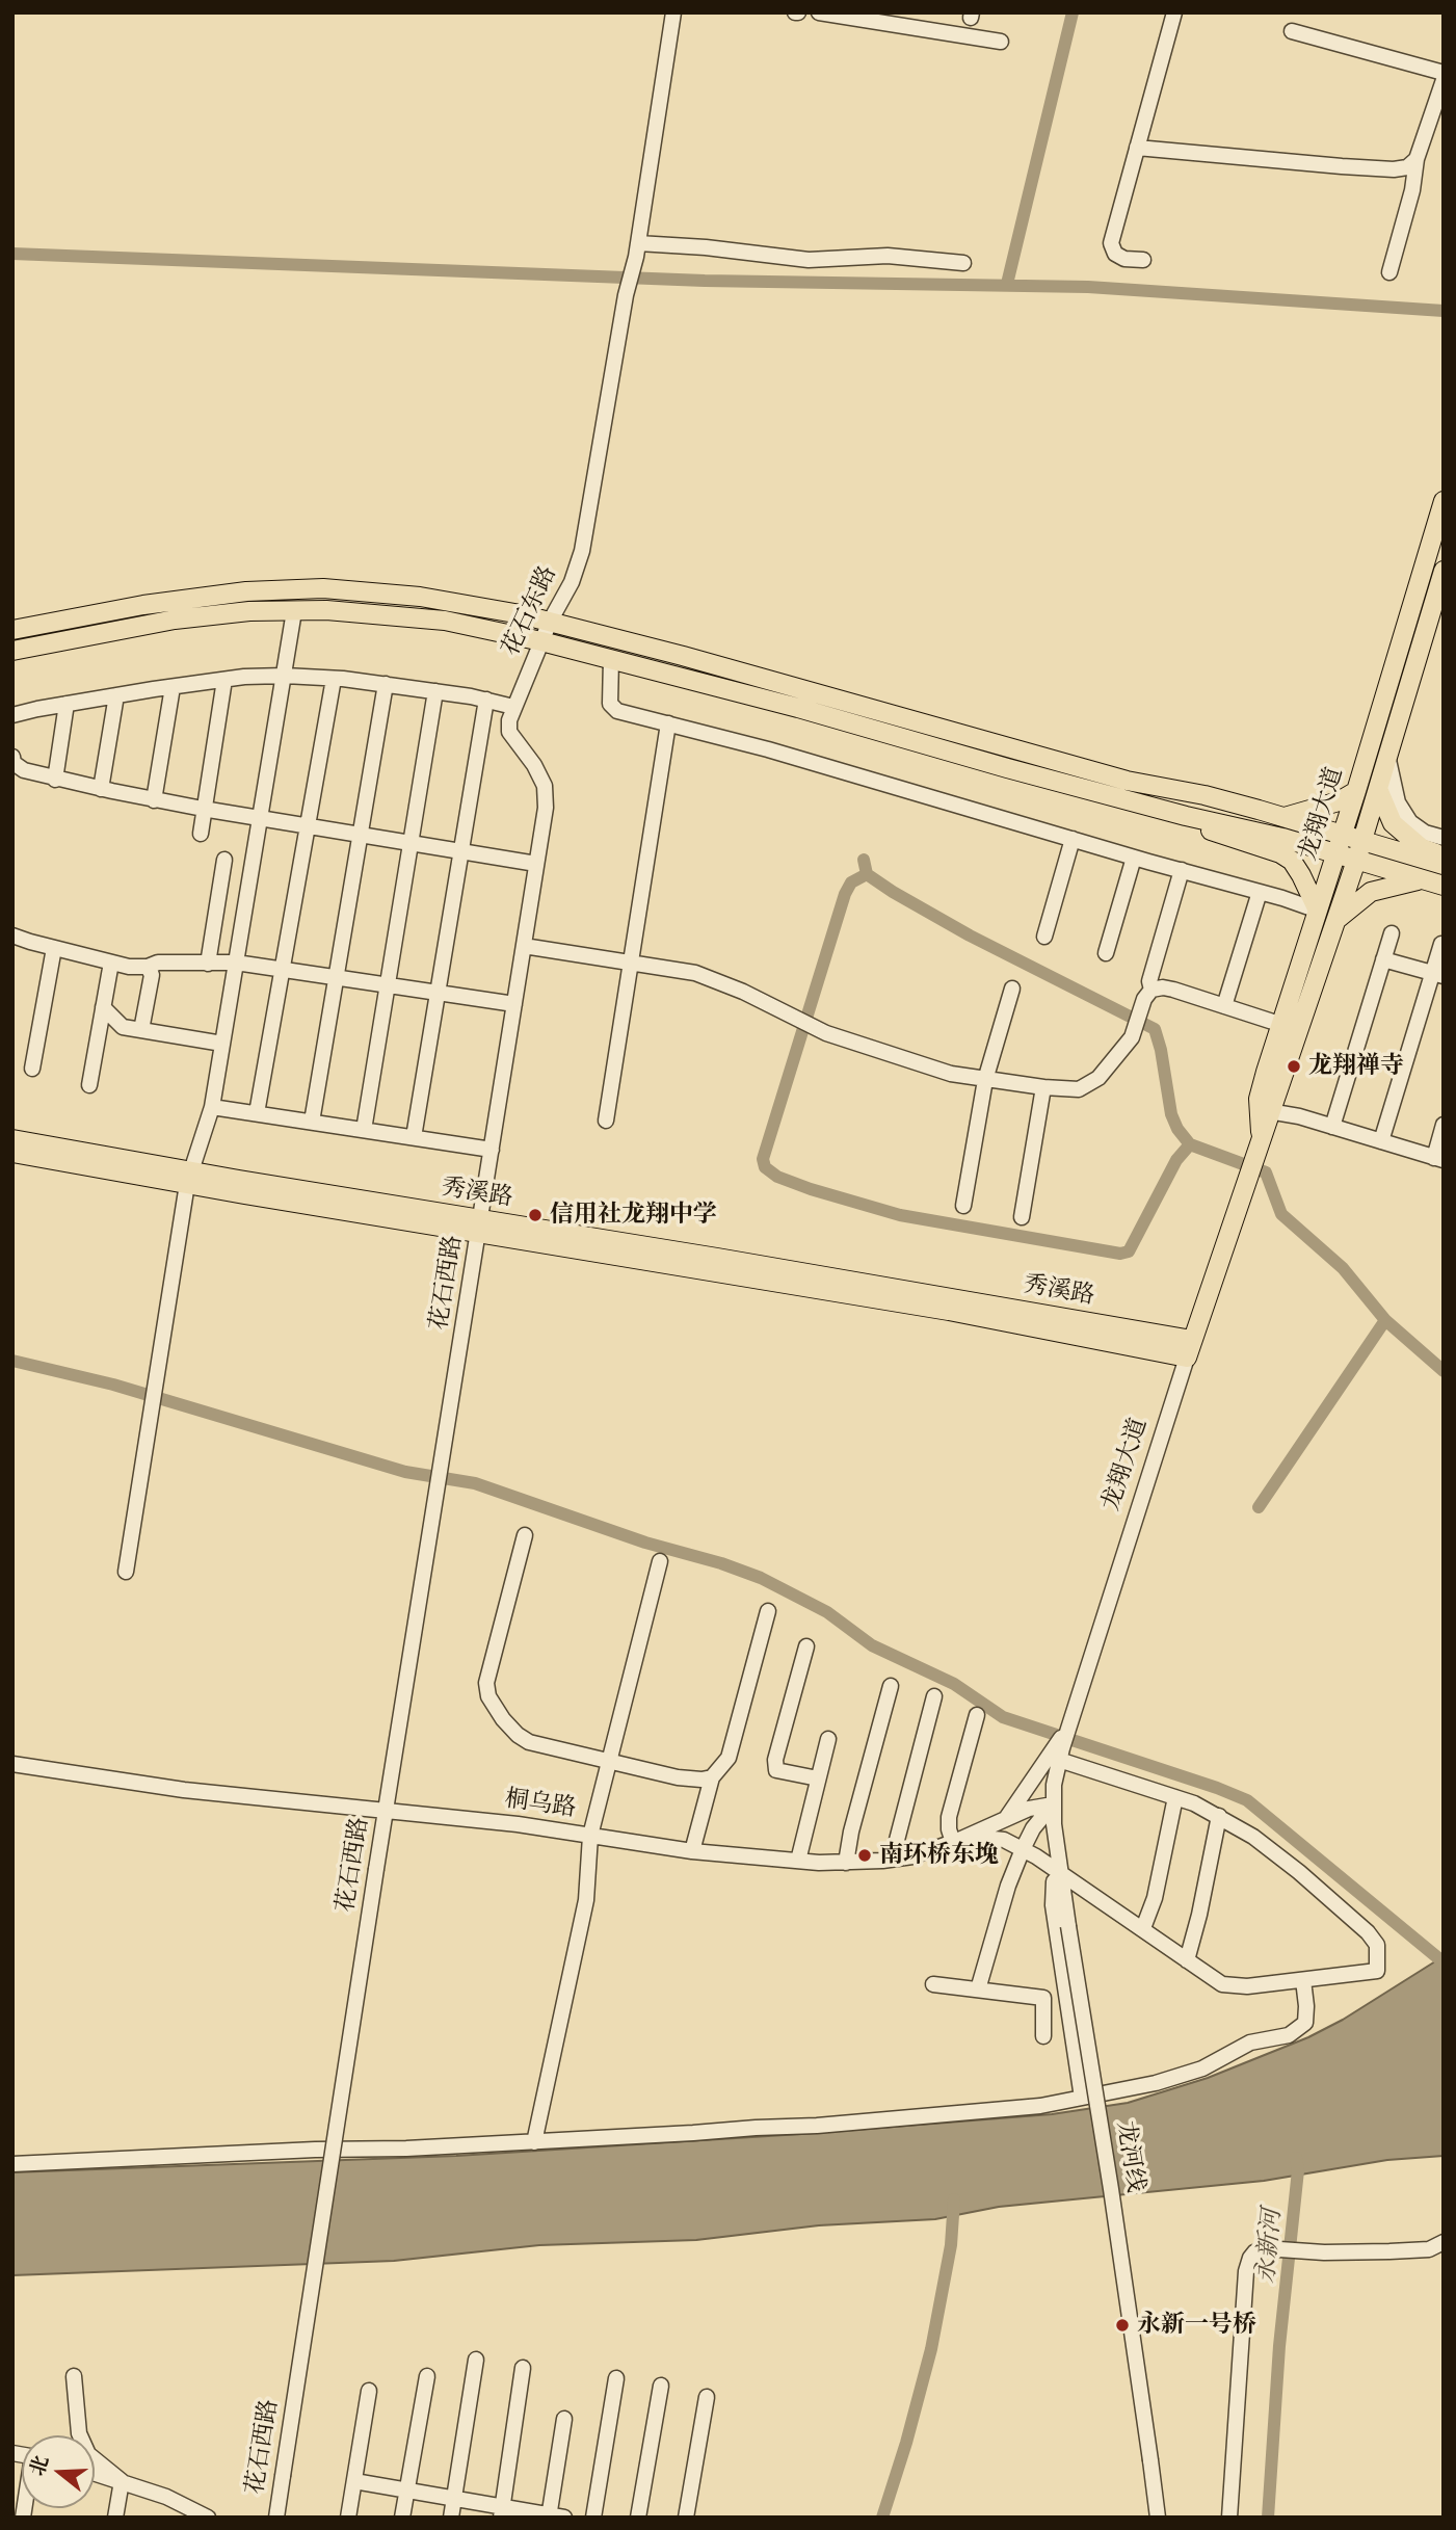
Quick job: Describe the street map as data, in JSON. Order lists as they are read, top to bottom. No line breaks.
{"streets":{"main road":["龙翔大道","秀溪路"],"street":["花石东路","花石西路","桐乌路","龙河线"]},"crossings":[["花石东路","秀溪路"],["花石东路","花石西路"],["龙翔大道","秀溪路"],["龙翔大道","桐乌路"],["龙翔大道","龙河线"],["秀溪路","花石西路"],["花石西路","桐乌路"],["桐乌路","龙河线"]],"water":["永新河"],"places":["龙翔禅寺","信用社龙翔中学","南环桥东堍","永新一号桥"],"north":"left"}
